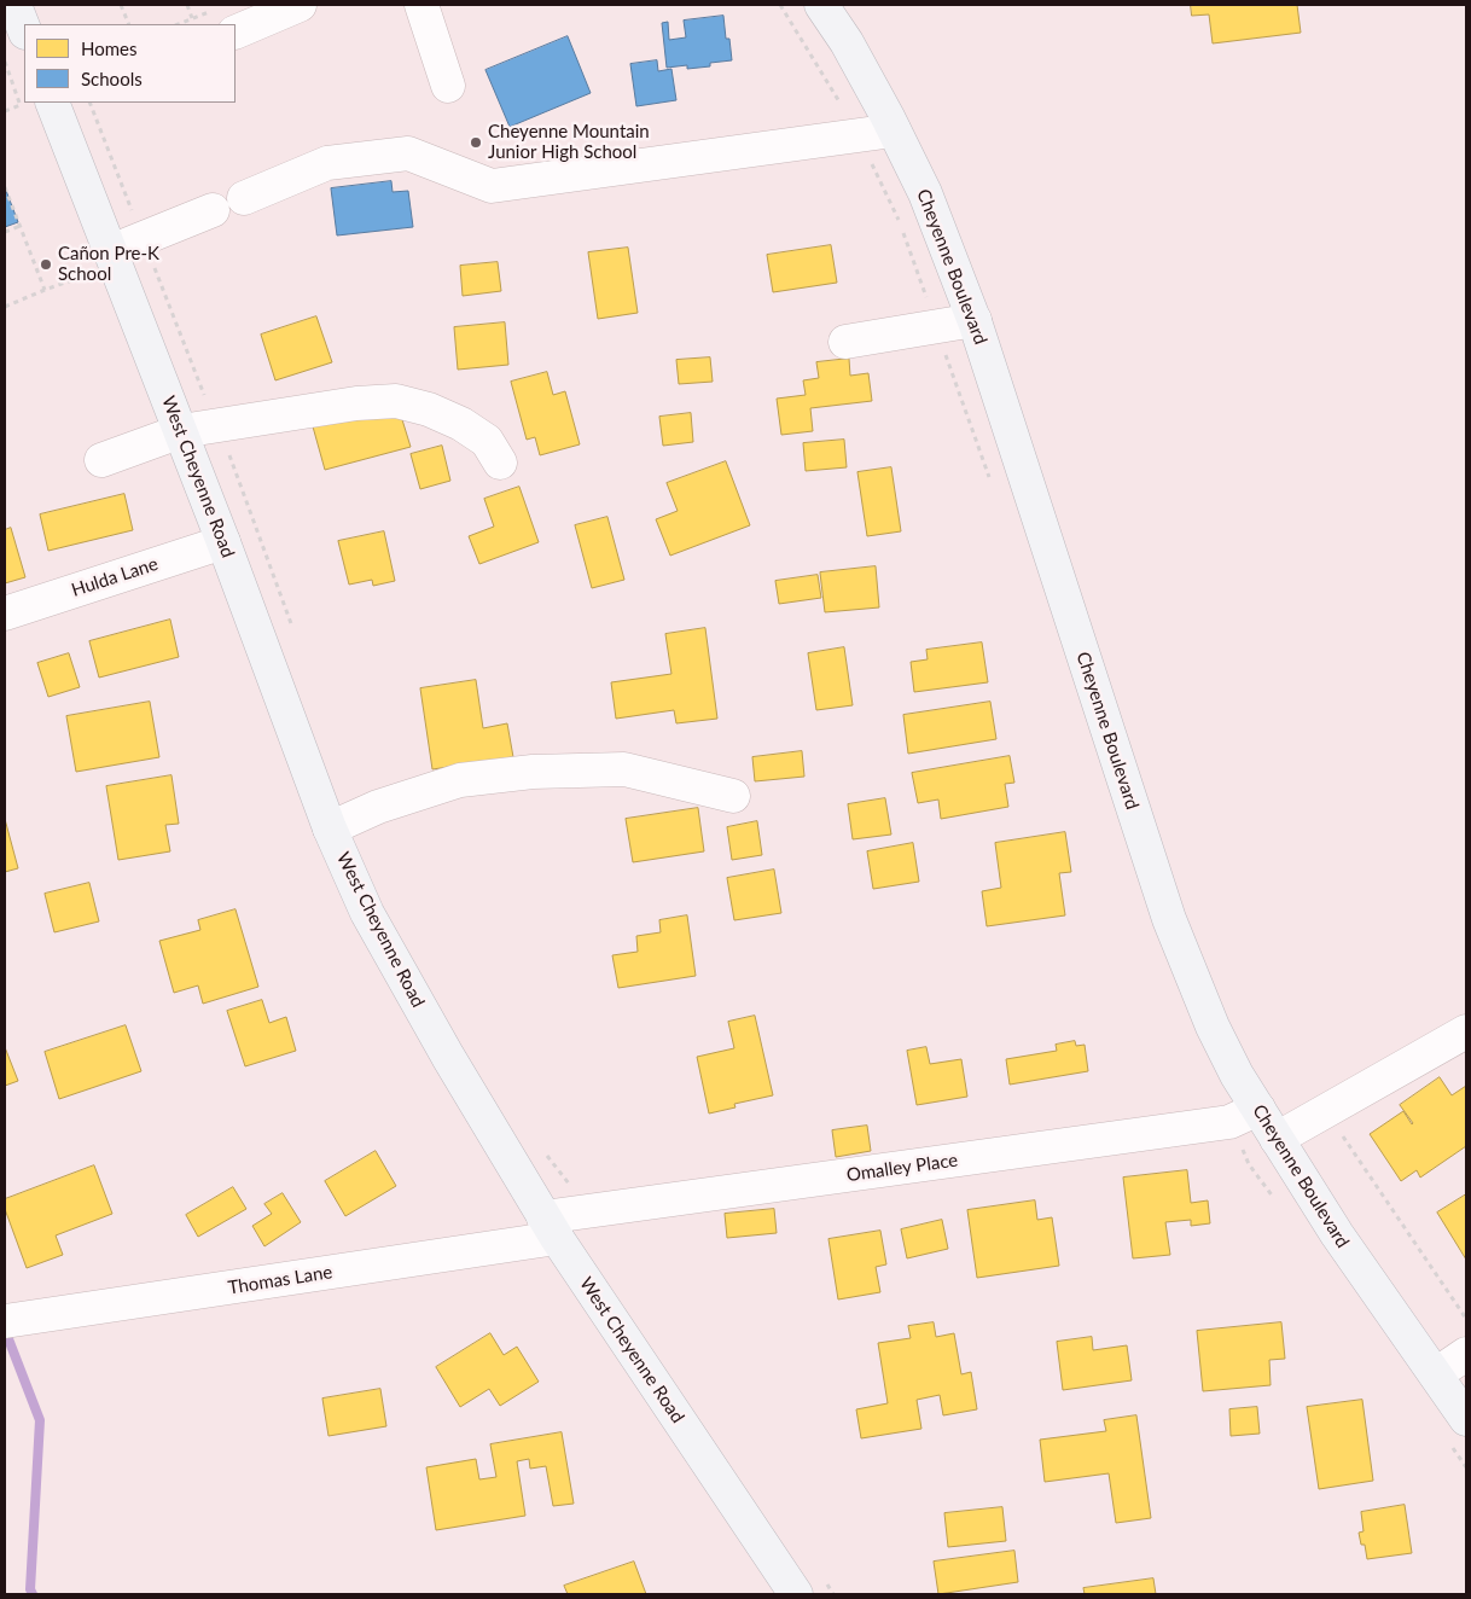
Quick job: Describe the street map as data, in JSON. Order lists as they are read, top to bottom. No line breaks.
{"streets":{"main road":["Cheyenne Boulevard","West Cheyenne Road"],"street":["Hulda Lane","Omalley Place","Thomas Lane"]},"crossings":[["Cheyenne Boulevard","Omalley Place"],["West Cheyenne Road","Hulda Lane"],["West Cheyenne Road","Omalley Place"],["West Cheyenne Road","Thomas Lane"],["Omalley Place","Thomas Lane"]],"places":["Cheyenne Mountain Junior High School","Cañon Pre-K School"],"legend":["Homes","Schools"]}
